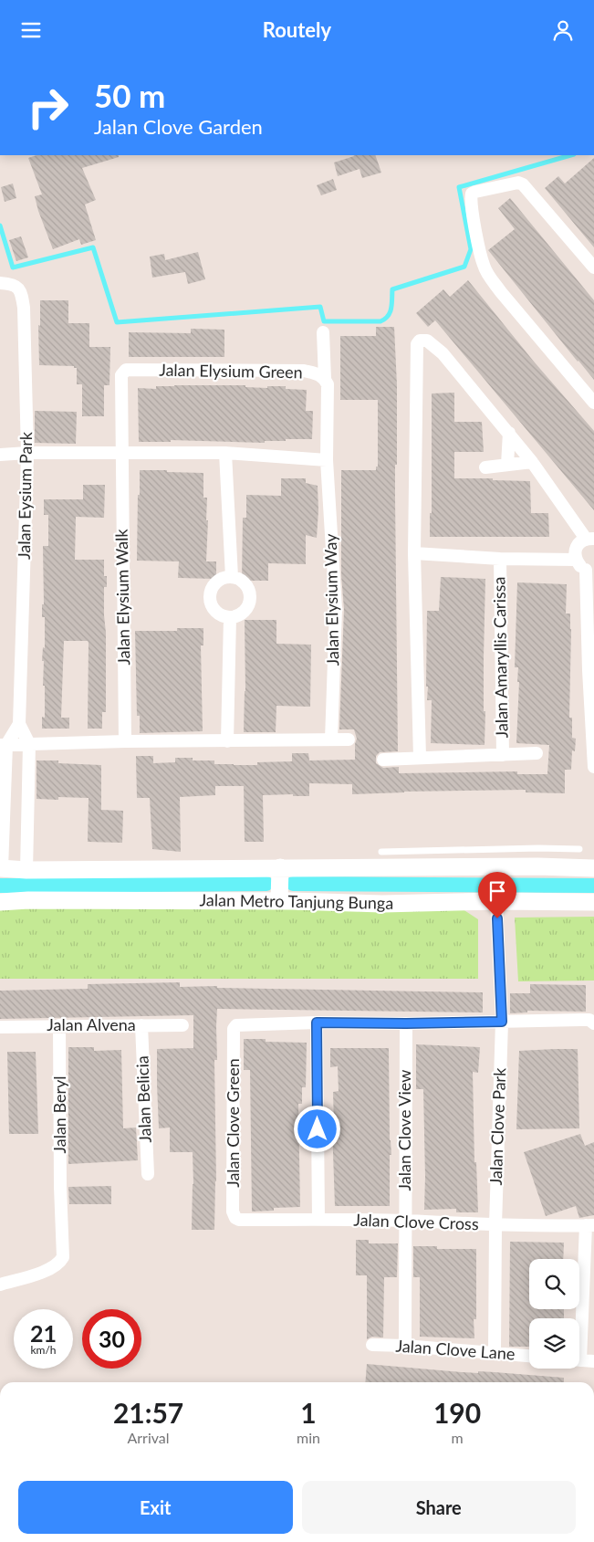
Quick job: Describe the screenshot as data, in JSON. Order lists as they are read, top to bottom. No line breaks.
{"streets":{"main road":["Jalan Metro Tanjung Bunga"],"street":["Jalan Elysium Green","Jalan Eysium Park","Jalan Elysium Walk","Jalan Elysium Way","Jalan Amaryllis Carissa","Jalan Alvena","Jalan Belicia","Jalan Beryl","Jalan Clove Green","Jalan Clove Park","Jalan Clove View","Jalan Clove Cross","Jalan Clove Lane"]},"crossings":[["Jalan Elysium Green","Jalan Elysium Walk"],["Jalan Elysium Green","Jalan Elysium Way"],["Jalan Metro Tanjung Bunga","Jalan Clove Park"],["Jalan Alvena","Jalan Belicia"],["Jalan Alvena","Jalan Beryl"],["Jalan Clove Green","Jalan Clove Cross"],["Jalan Clove Park","Jalan Clove Cross"],["Jalan Clove Park","Jalan Clove Lane"],["Jalan Clove View","Jalan Clove Cross"],["Jalan Clove View","Jalan Clove Lane"]],"page":{"header":"Routely","turn":["50 m","Jalan Clove Garden"],"speed":"21 km/h","limit":"30","eta":["21:57","Arrival","1","min","190","m"],"buttons":["Exit","Share"]}}
